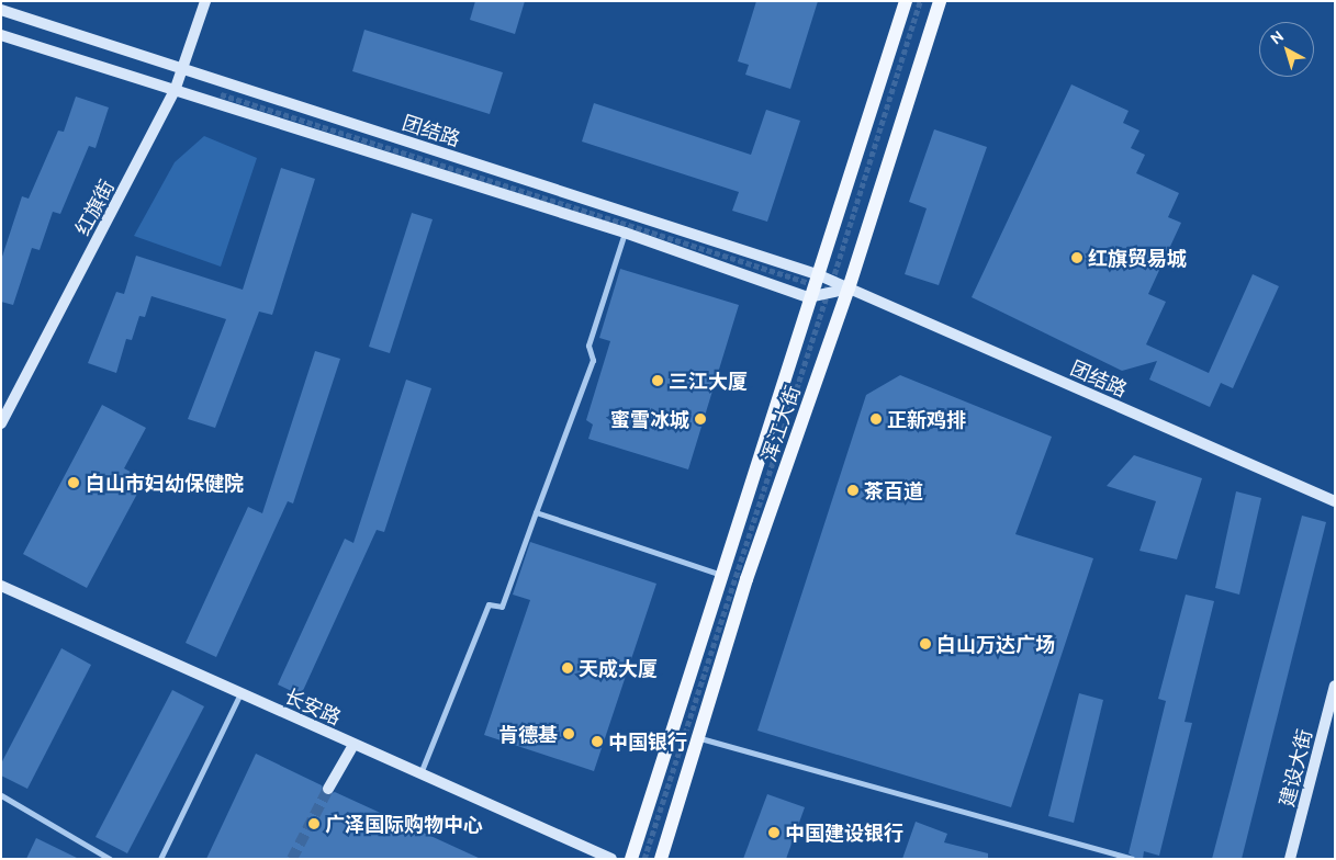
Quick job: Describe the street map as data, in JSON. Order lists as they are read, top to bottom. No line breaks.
{"streets":{"main road":["浑江大街"],"street":["团结路","红旗街","长安路","建设大街"]},"crossings":[["团结路","红旗街"],["团结路","浑江大街"]],"places":["红旗贸易城","三江大厦","蜜雪冰城","正新鸡排","白山市妇幼保健院","茶百道","白山万达广场","天成大厦","肯德基","中国银行","广泽国际购物中心","中国建设银行"],"north":"top left"}
